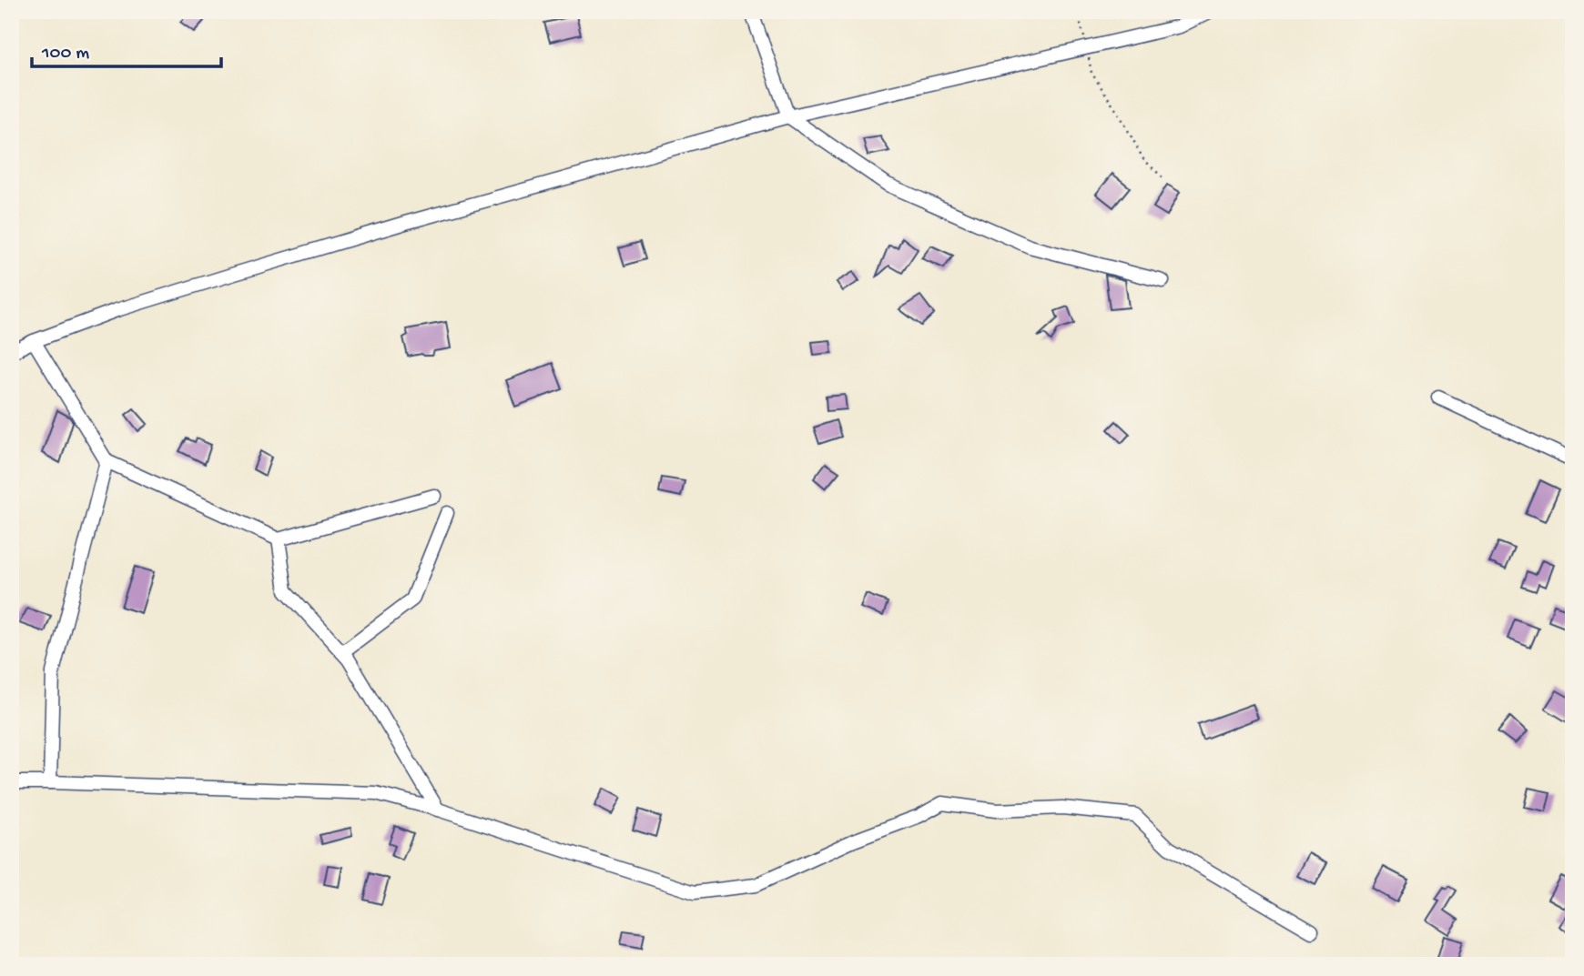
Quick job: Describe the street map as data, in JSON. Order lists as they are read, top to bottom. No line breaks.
{"scale_bar":"100 m"}
